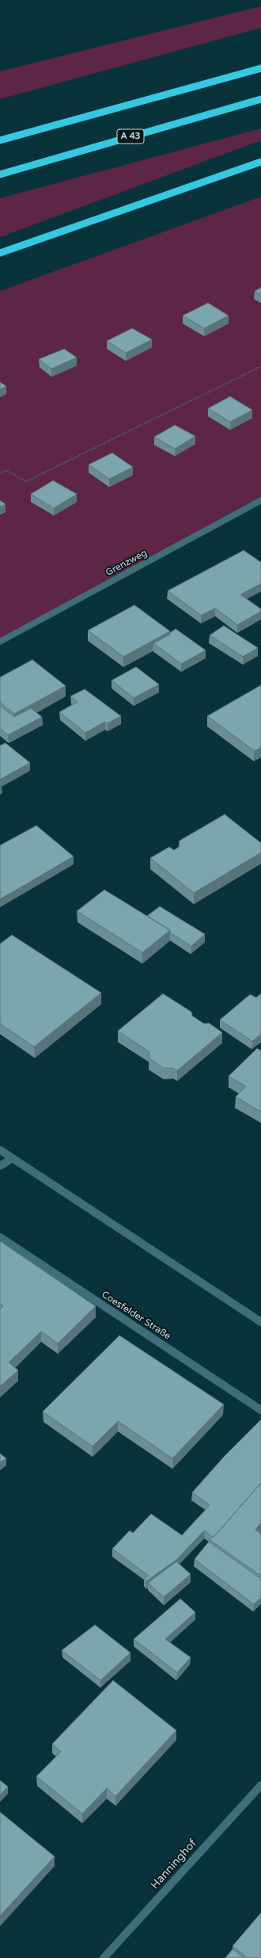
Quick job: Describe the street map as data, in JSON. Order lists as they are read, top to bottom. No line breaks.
{"streets":{"highway":["A 43"],"street":["Grenzweg","Coesfelder Straße","Hanninghof"]}}
